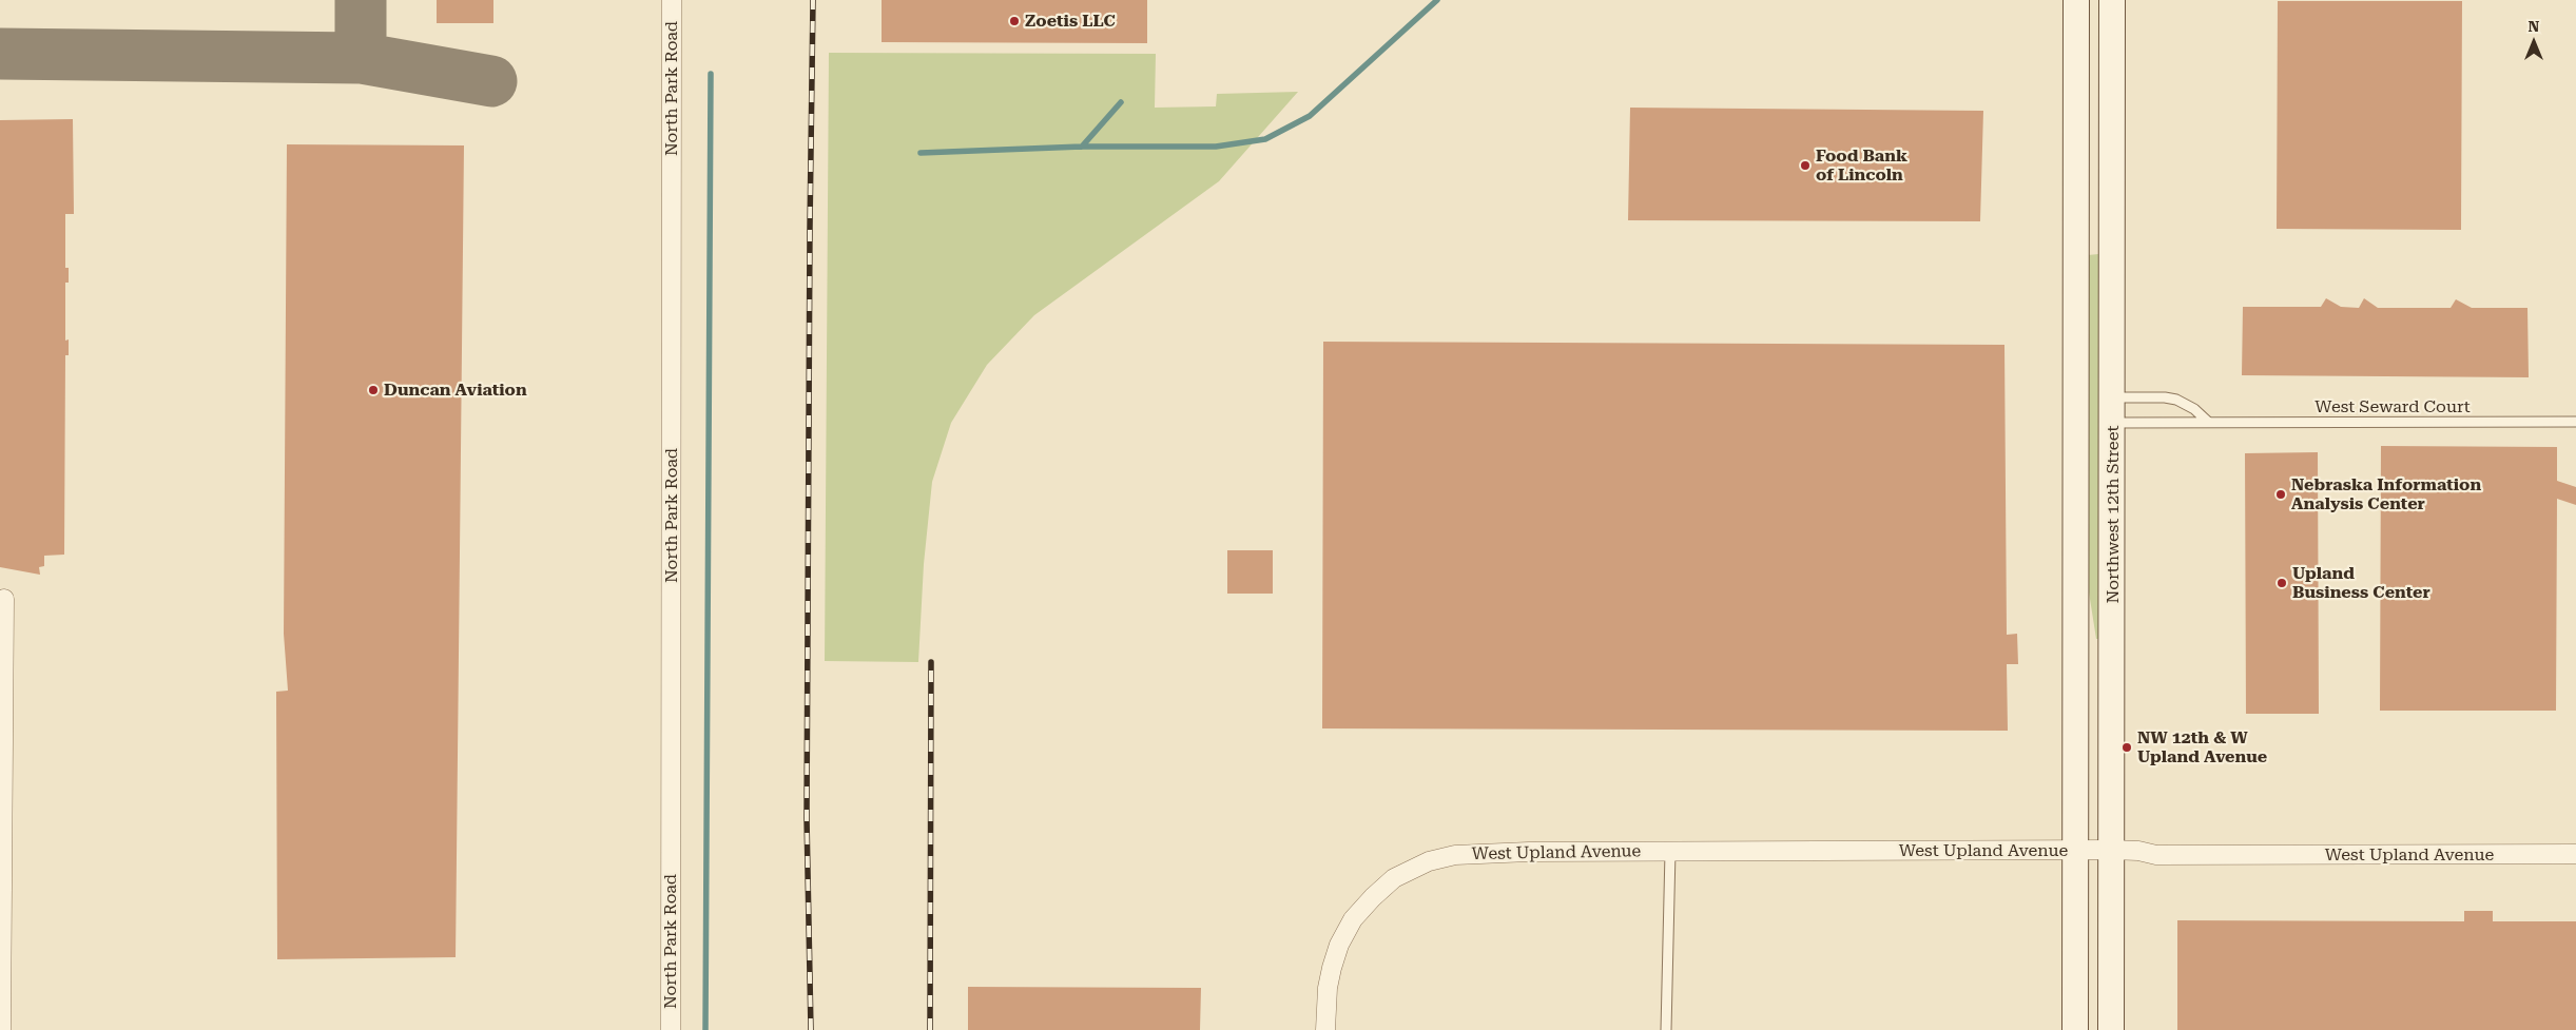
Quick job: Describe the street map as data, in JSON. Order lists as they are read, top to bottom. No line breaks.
{"streets":{"main road":["Northwest 12th Street"],"street":["North Park Road","West Upland Avenue"],"lane":["West Seward Court"]},"crossings":[["West Seward Court","Northwest 12th Street"],["Northwest 12th Street","West Upland Avenue"]],"places":["Zoetis LLC","Food Bank of Lincoln","Duncan Aviation","Nebraska Information Analysis Center","Upland Business Center","NW 12th & W Upland Avenue"],"north":"top"}
